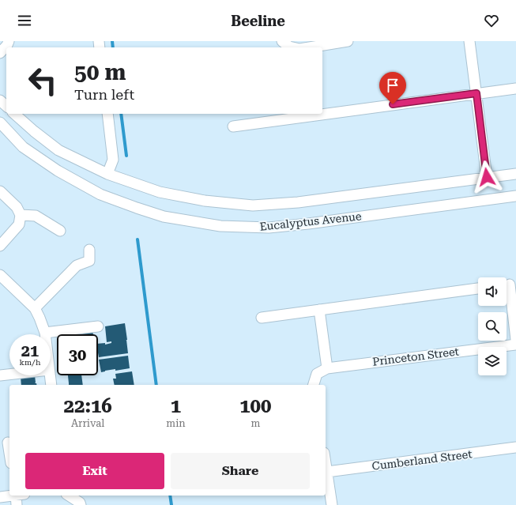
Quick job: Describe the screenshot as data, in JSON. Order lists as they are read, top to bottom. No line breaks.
{"streets":{"street":["Eucalyptus Avenue","Princeton Street","Cumberland Street"]},"page":{"header":"Beeline","turn":["50 m","Turn left"],"speed":"21 km/h","limit":"30","eta":["22:16","Arrival","1","min","100","m"],"buttons":["Exit","Share"]}}
